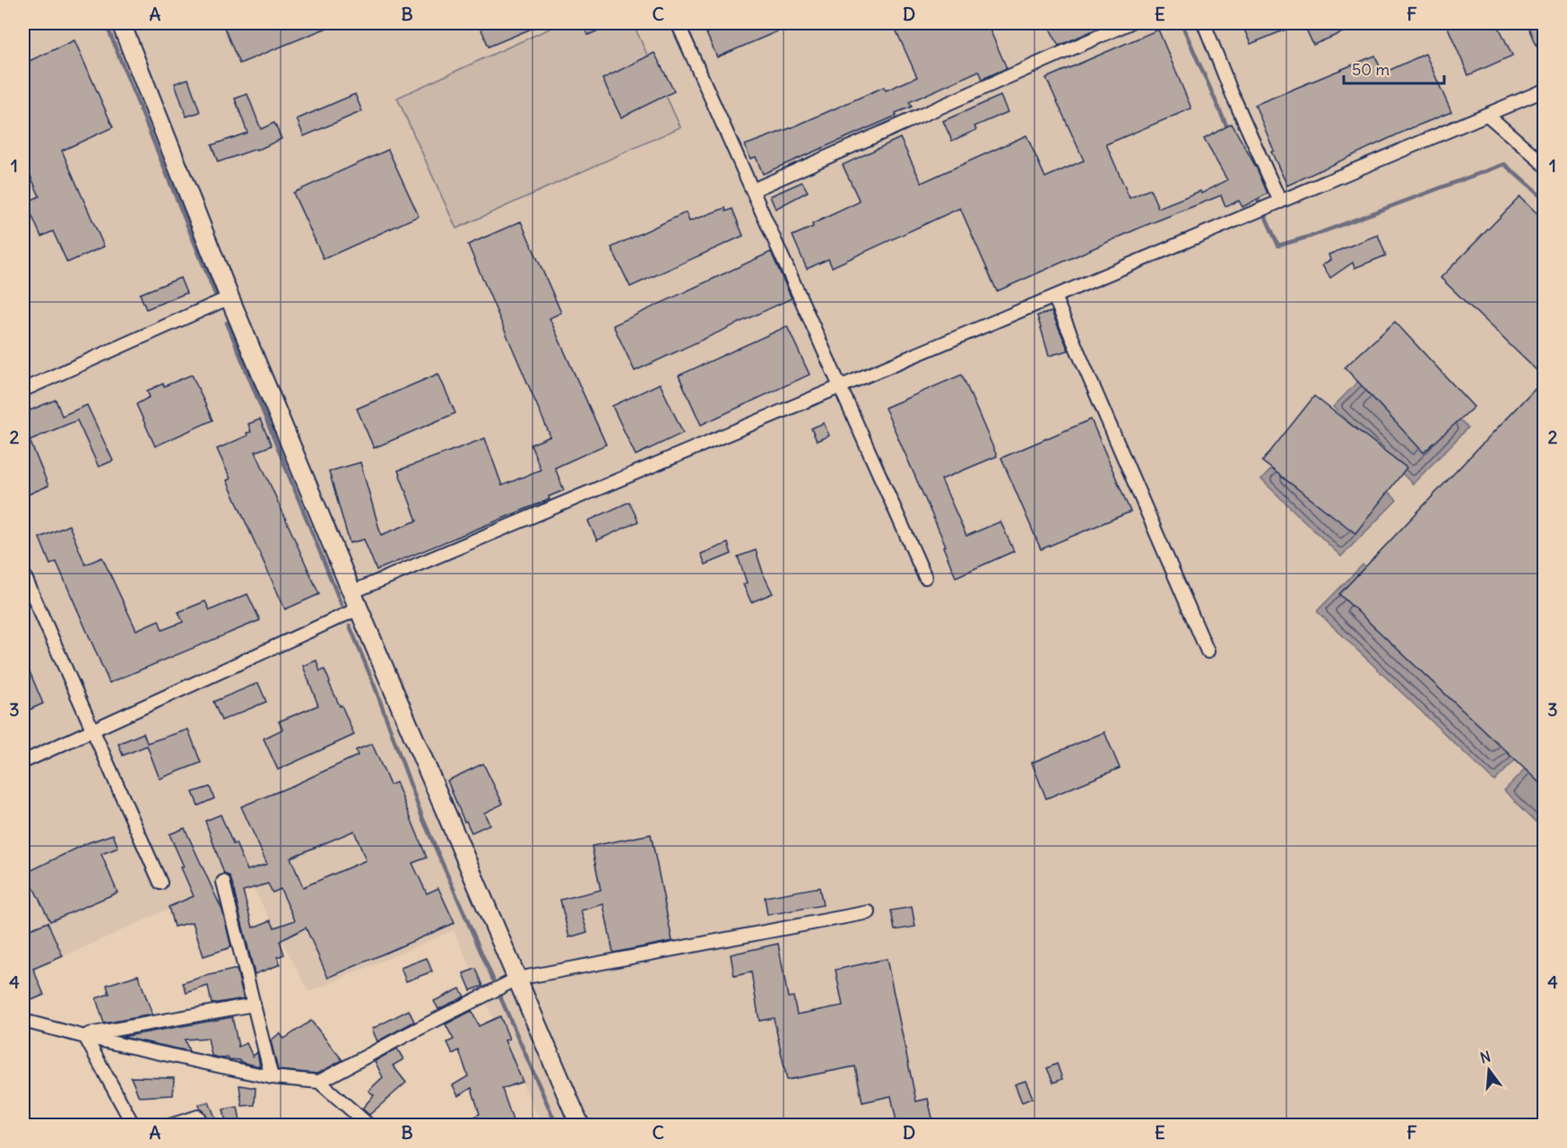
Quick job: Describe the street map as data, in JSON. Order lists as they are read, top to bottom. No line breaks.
{"scale_bar":"50 m","north":"top","grid":{"columns":["A","B","C","D","E","F"],"rows":["1","2","3","4"]}}
